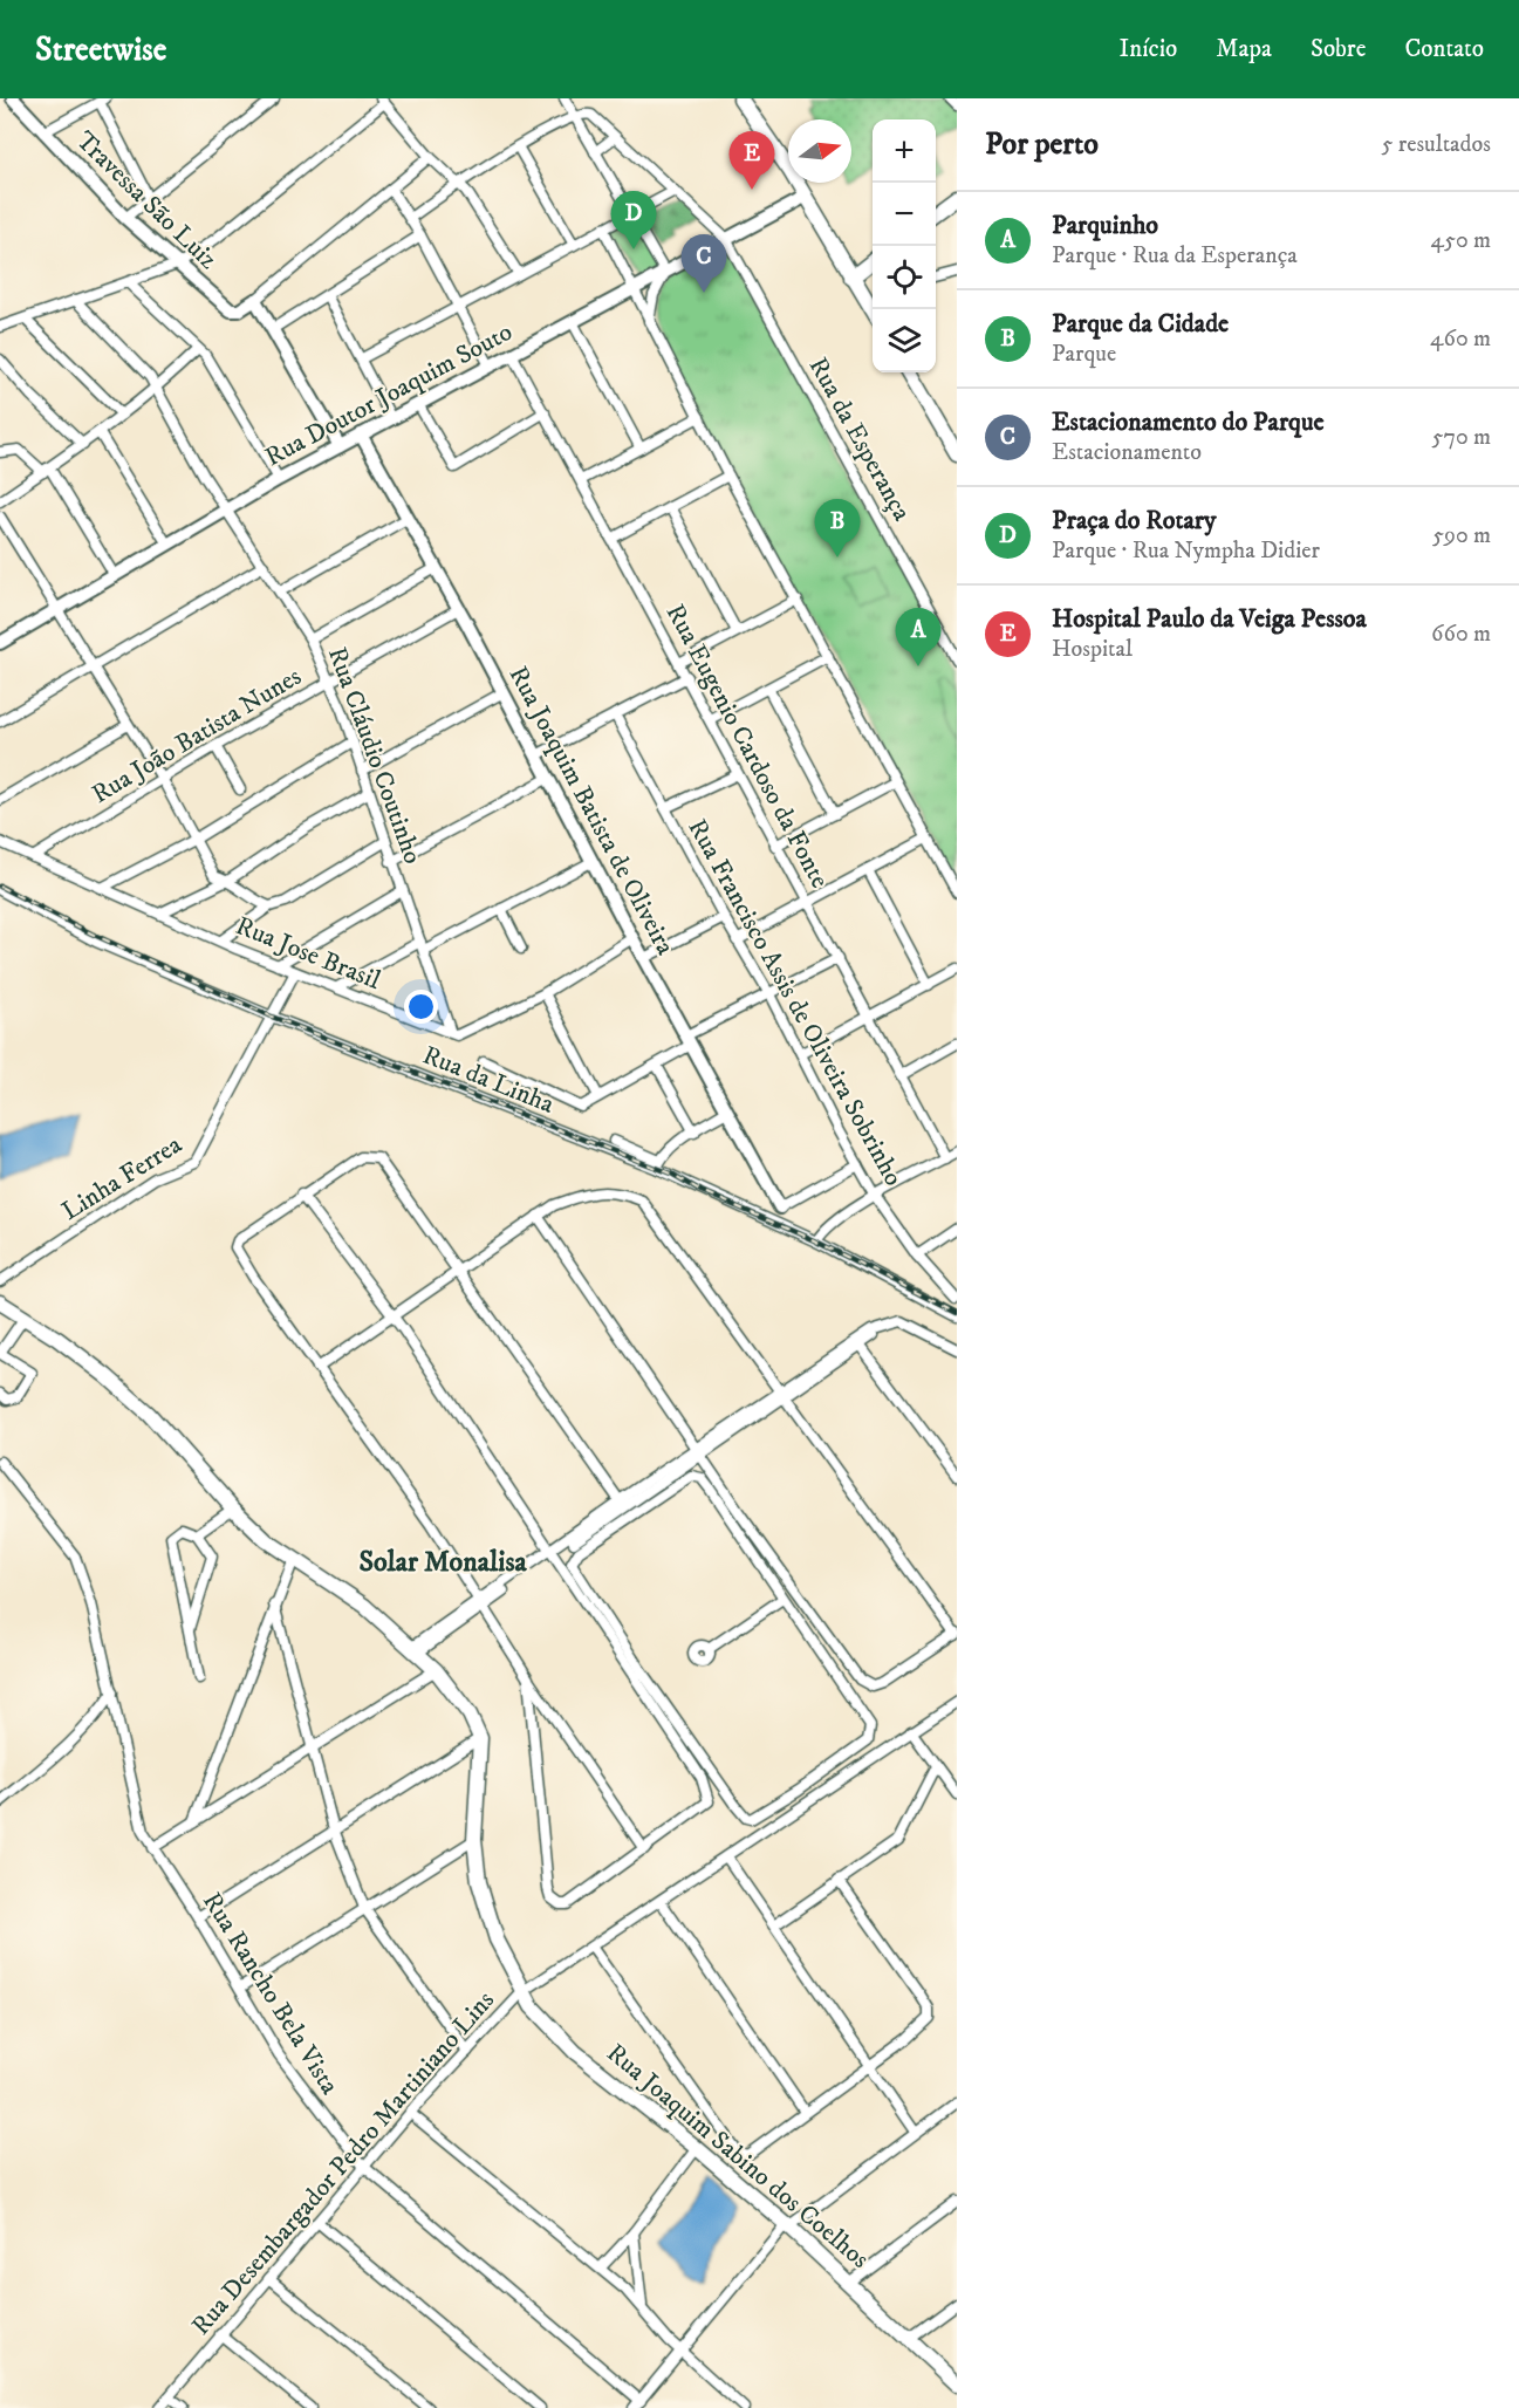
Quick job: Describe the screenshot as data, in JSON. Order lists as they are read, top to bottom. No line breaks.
{"streets":{"main road":["Rua Joaquim Sabino dos Coelhos"],"street":["Travessa São Luiz","Rua Doutor Joaquim Souto","Rua da Esperança","Rua João Batista Nunes","Rua Eugenio Cardoso da Fonte","Rua Cláudio Coutinho","Rua Joaquim Batista de Oliveira","Rua Jose Brasil","Rua Francisco Assis de Oliveira Sobrinho","Rua da Linha","Linha Ferrea","Rua Rancho Bela Vista","Rua Desembargador Pedro Martiniano Lins"]},"crossings":[["Rua Doutor Joaquim Souto","Rua da Esperança"],["Rua Doutor Joaquim Souto","Rua Eugenio Cardoso da Fonte"],["Rua Doutor Joaquim Souto","Rua Cláudio Coutinho"],["Rua Doutor Joaquim Souto","Rua Joaquim Batista de Oliveira"],["Rua João Batista Nunes","Rua Cláudio Coutinho"],["Rua João Batista Nunes","Rua Joaquim Batista de Oliveira"],["Rua João Batista Nunes","Rua Jose Brasil"],["Rua Cláudio Coutinho","Rua Jose Brasil"],["Rua Jose Brasil","Linha Ferrea"],["Rua da Linha","Linha Ferrea"],["Rua Rancho Bela Vista","Rua Desembargador Pedro Martiniano Lins"],["Rua Joaquim Sabino dos Coelhos","Rua Desembargador Pedro Martiniano Lins"]],"districts":["Solar Monalisa"],"north":"right","page":{"header":"Streetwise","nav":["Início","Mapa","Sobre","Contato"],"heading":["Por perto","5 resultados"],"map_buttons":["+","−"],"pins":["E","D","C","B","A"],"list":[{"mark":"A","name":"Parquinho","note":"Parque · Rua da Esperança","value":"450 m"},{"mark":"B","name":"Parque da Cidade","note":"Parque","value":"460 m"},{"mark":"C","name":"Estacionamento do Parque","note":"Estacionamento","value":"570 m"},{"mark":"D","name":"Praça do Rotary","note":"Parque · Rua Nympha Didier","value":"590 m"},{"mark":"E","name":"Hospital Paulo da Veiga Pessoa","note":"Hospital","value":"660 m"}]}}
